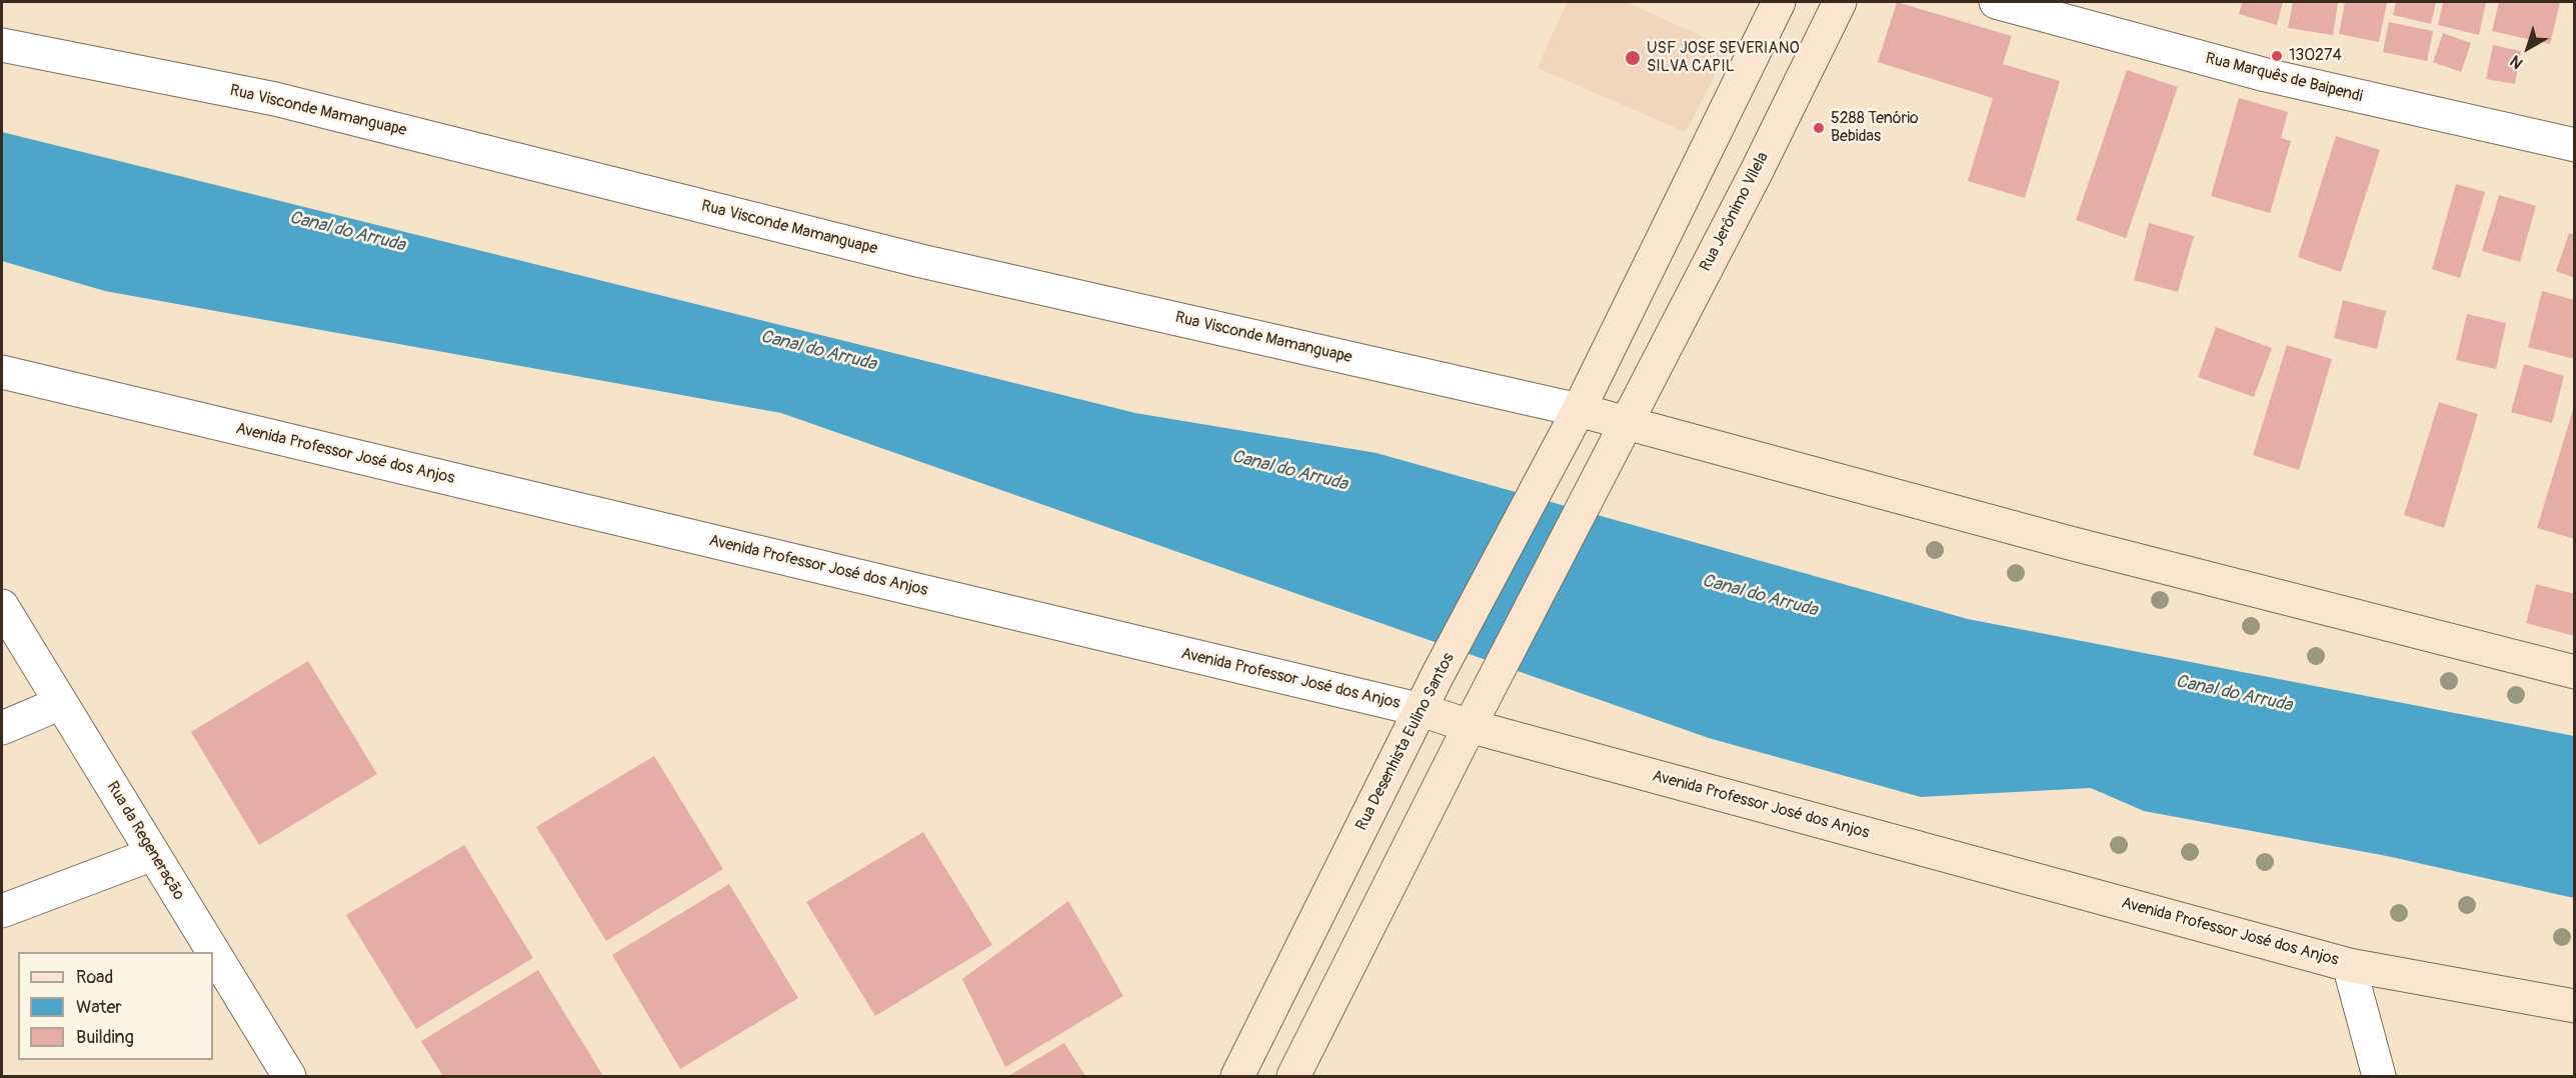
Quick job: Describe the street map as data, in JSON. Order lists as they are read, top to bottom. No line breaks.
{"streets":{"main road":["Rua Jerônimo Vilela","Avenida Professor José dos Anjos","Rua Desenhista Eulino Santos"],"street":["Rua Marquês de Baipendi","Rua Visconde Mamanguape","Rua da Regeneração"]},"crossings":[["Rua Visconde Mamanguape","Rua Desenhista Eulino Santos"],["Avenida Professor José dos Anjos","Rua Desenhista Eulino Santos"]],"water":["Canal do Arruda"],"places":["130274","USF JOSE SEVERIANO SILVA CAPIL","5288 Tenório Bebidas"],"legend":["Road","Water","Building"],"north":"bottom left"}
